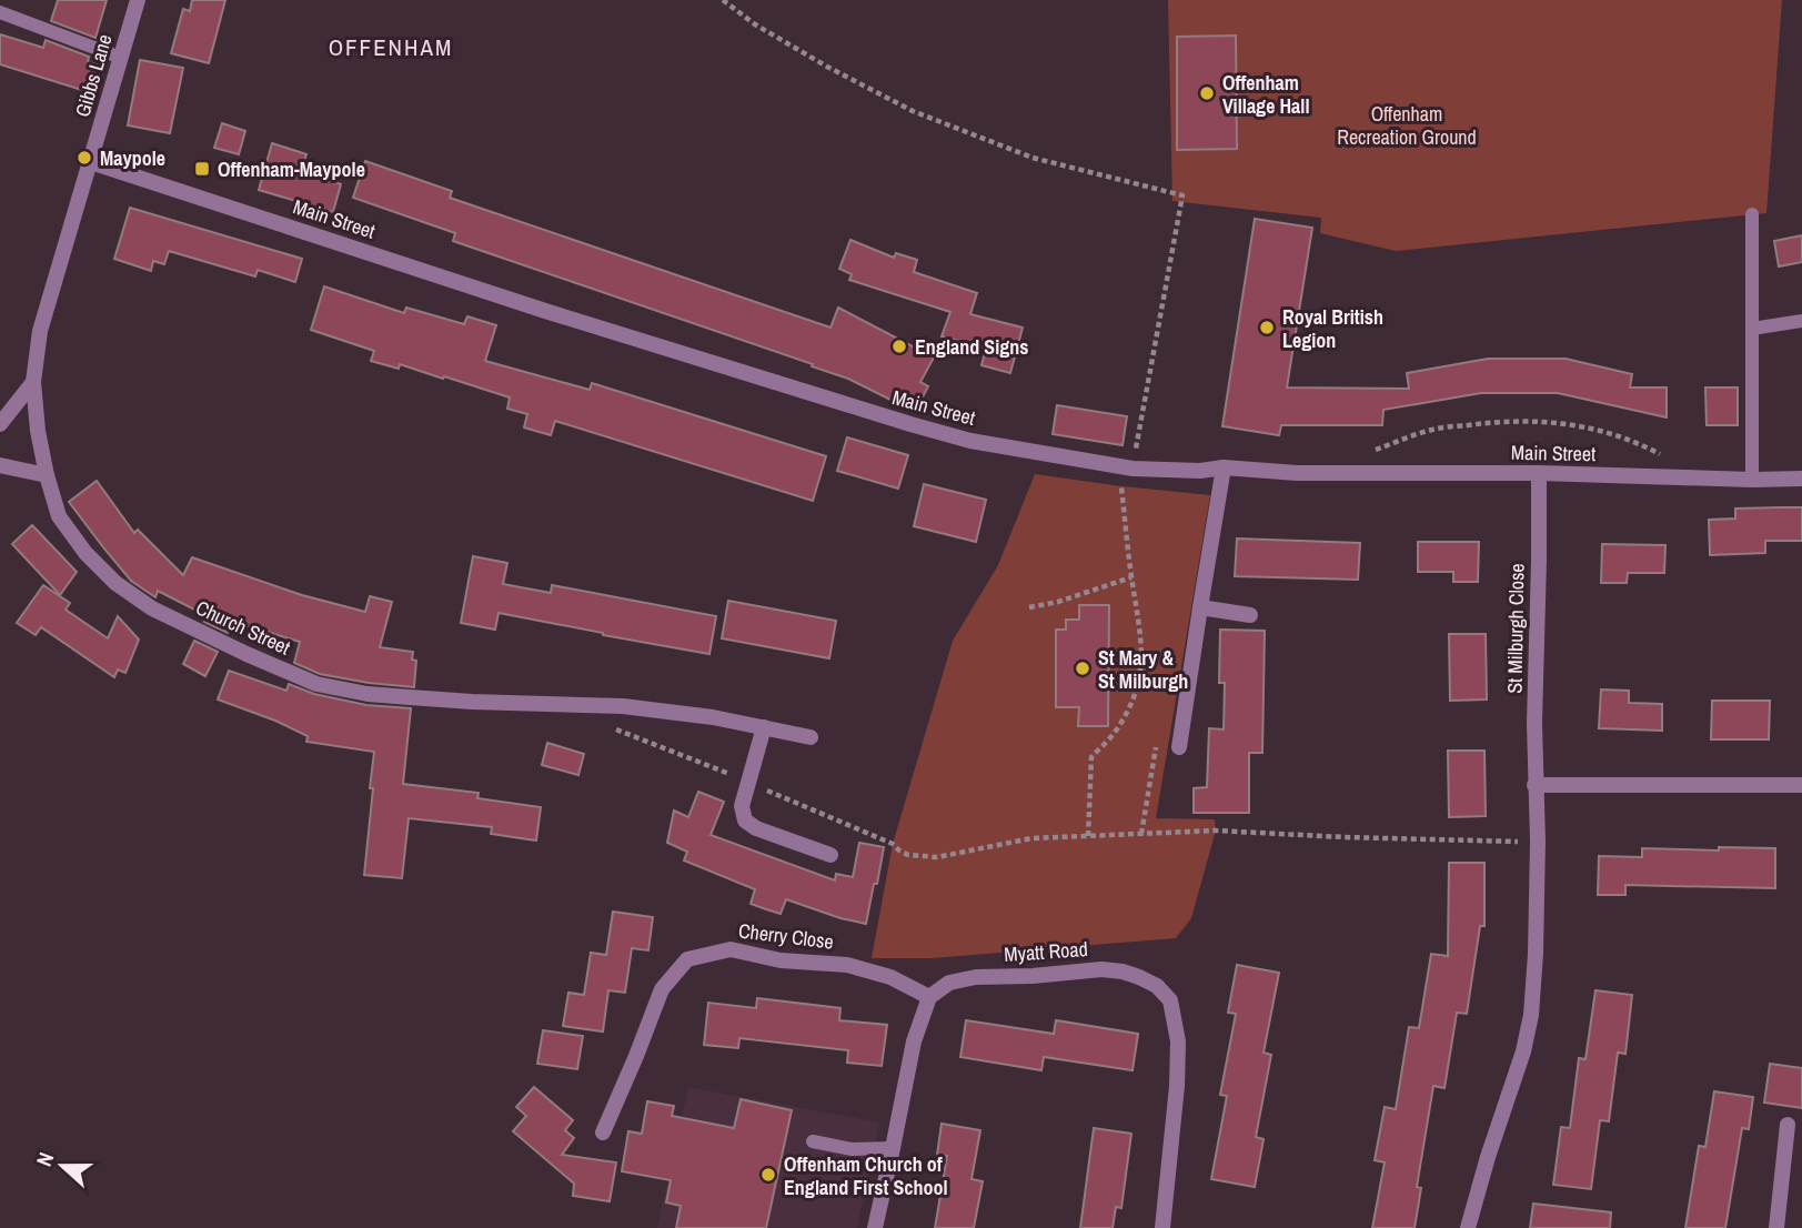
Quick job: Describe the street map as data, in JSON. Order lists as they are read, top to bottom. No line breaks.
{"streets":{"street":["Gibbs Lane","Main Street","Church Street","St Milburgh Close","Cherry Close","Myatt Road"]},"crossings":[["Gibbs Lane","Main Street"],["Gibbs Lane","Church Street"],["Main Street","Church Street"],["Main Street","St Milburgh Close"],["Cherry Close","Myatt Road"]],"districts":["OFFENHAM"],"parks":["Offenham Recreation Ground"],"places":{"other":["Offenham Village Hall","Maypole","Royal British Legion","England Signs","St Mary & St Milburgh","Offenham Church of England First School"],"transit":["Offenham-Maypole"]},"north":"left"}
